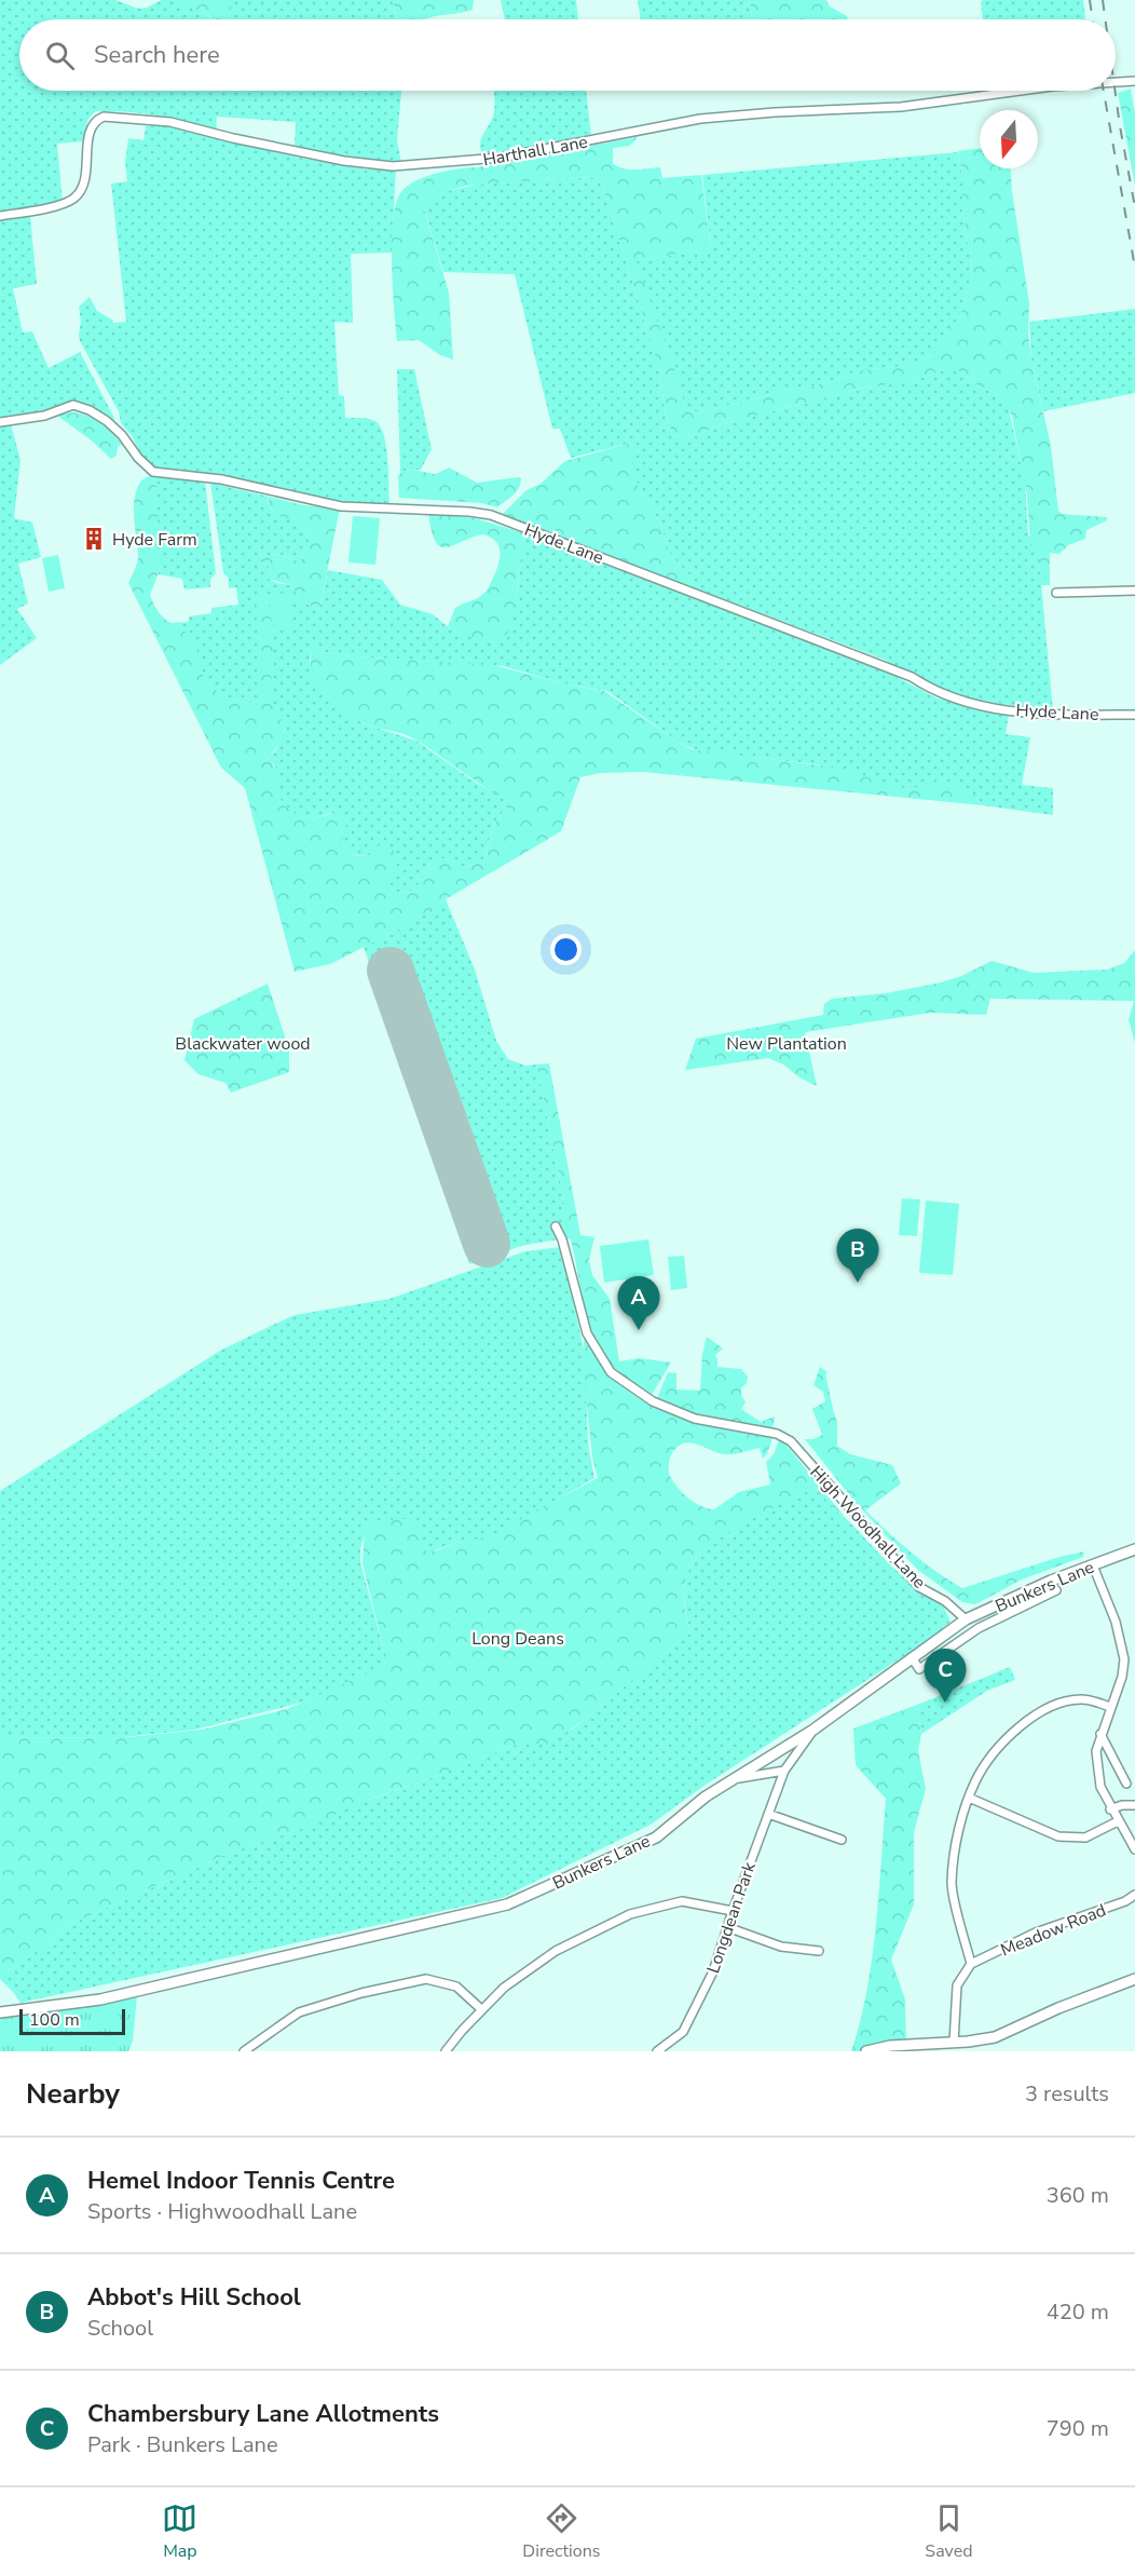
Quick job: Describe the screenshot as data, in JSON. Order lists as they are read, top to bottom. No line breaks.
{"streets":{"street":["Harthall Lane","Hyde Lane","High Woodhall Lane","Bunkers Lane","Longdean Park","Meadow Road"]},"crossings":[["High Woodhall Lane","Bunkers Lane"],["Bunkers Lane","Longdean Park"]],"parks":["Blackwater wood","New Plantation","Long Deans"],"places":{"building":["Hyde Farm"]},"scale_bar":"100 m","north":"bottom","page":{"search":"Search here","pins":["B","A","C"],"scale":"100 m","heading":["Nearby","3 results"],"list":[{"mark":"A","name":"Hemel Indoor Tennis Centre","note":"Sports · Highwoodhall Lane","value":"360 m"},{"mark":"B","name":"Abbot's Hill School","note":"School","value":"420 m"},{"mark":"C","name":"Chambersbury Lane Allotments","note":"Park · Bunkers Lane","value":"790 m"}],"nav":["Map","Directions","Saved"]}}
